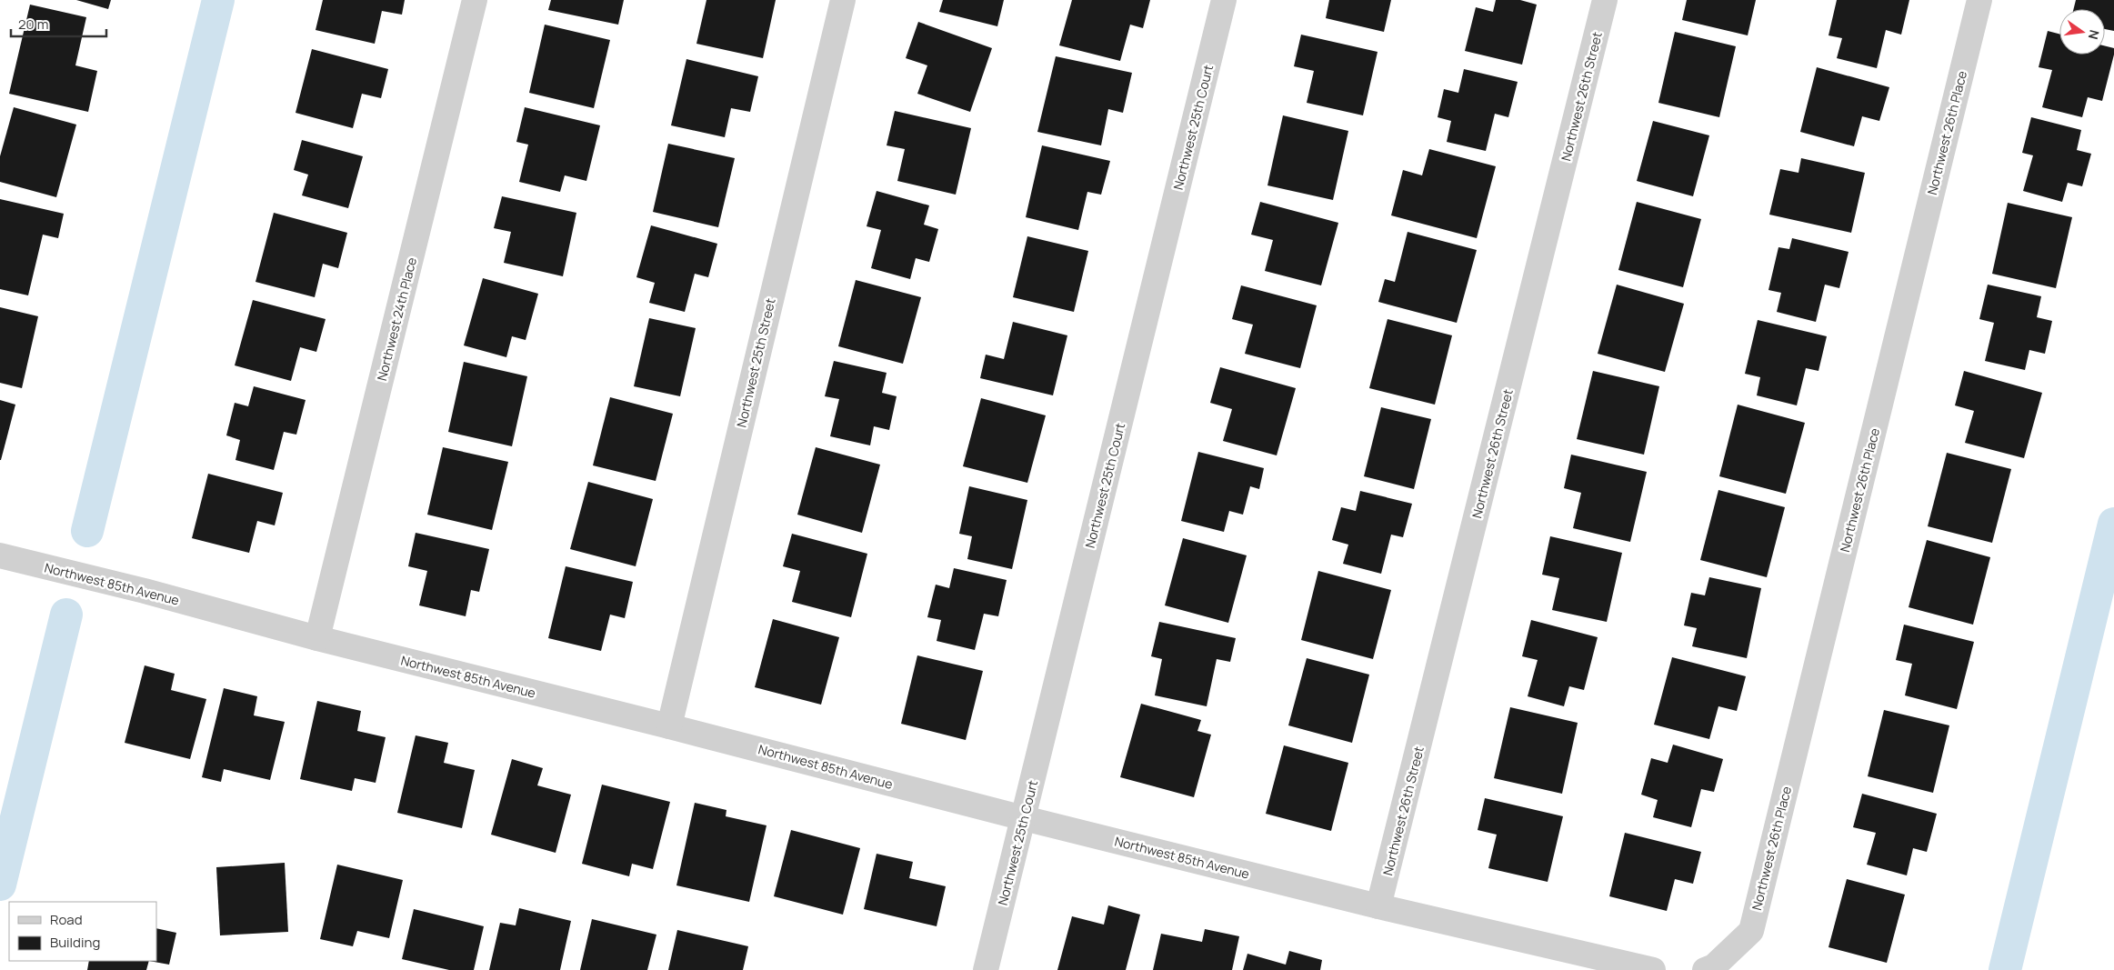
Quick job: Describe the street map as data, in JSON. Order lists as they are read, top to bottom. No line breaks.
{"streets":{"street":["Northwest 26th Street","Northwest 25th Court","Northwest 26th Place","Northwest 24th Place","Northwest 25th Street","Northwest 85th Avenue"]},"crossings":[["Northwest 26th Street","Northwest 85th Avenue"],["Northwest 25th Court","Northwest 85th Avenue"],["Northwest 24th Place","Northwest 85th Avenue"],["Northwest 25th Street","Northwest 85th Avenue"]],"legend":["Road","Building"],"scale_bar":"20 m","north":"right"}
